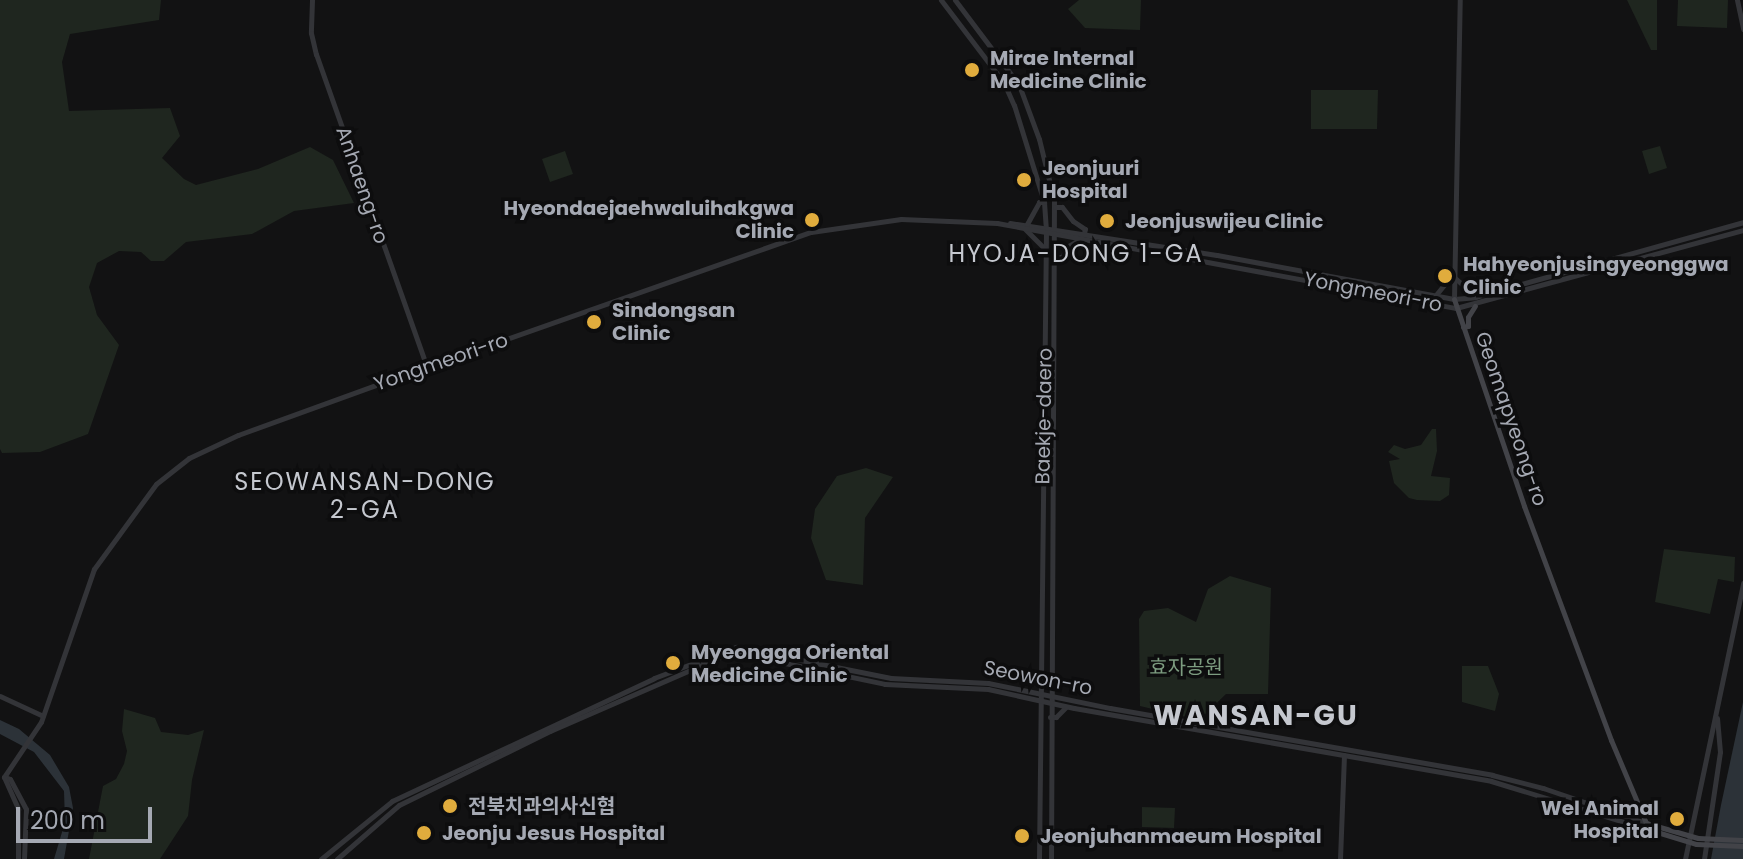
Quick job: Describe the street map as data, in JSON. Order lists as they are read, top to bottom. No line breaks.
{"streets":{"main road":["Geomapyeong-ro","Seowon-ro"],"street":["Anhaeng-ro","Yongmeori-ro","Baekje-daero"]},"crossings":[["Anhaeng-ro","Yongmeori-ro"],["Yongmeori-ro","Baekje-daero"],["Yongmeori-ro","Geomapyeong-ro"],["Baekje-daero","Seowon-ro"],["Geomapyeong-ro","Seowon-ro"]],"districts":["HYOJA-DONG 1-GA","SEOWANSAN-DONG 2-GA","WANSAN-GU"],"parks":["효자공원"],"places":["Mirae Internal Medicine Clinic","Jeonjuuri Hospital","Hyeondaejaehwaluihakgwa Clinic","Jeonjuswijeu Clinic","Hahyeonjusingyeonggwa Clinic","Sindongsan Clinic","Myeongga Oriental Medicine Clinic","전북치과의사신협","Wel Animal Hospital","Jeonju Jesus Hospital","Jeonjuhanmaeum Hospital"],"scale_bar":"200 m"}
